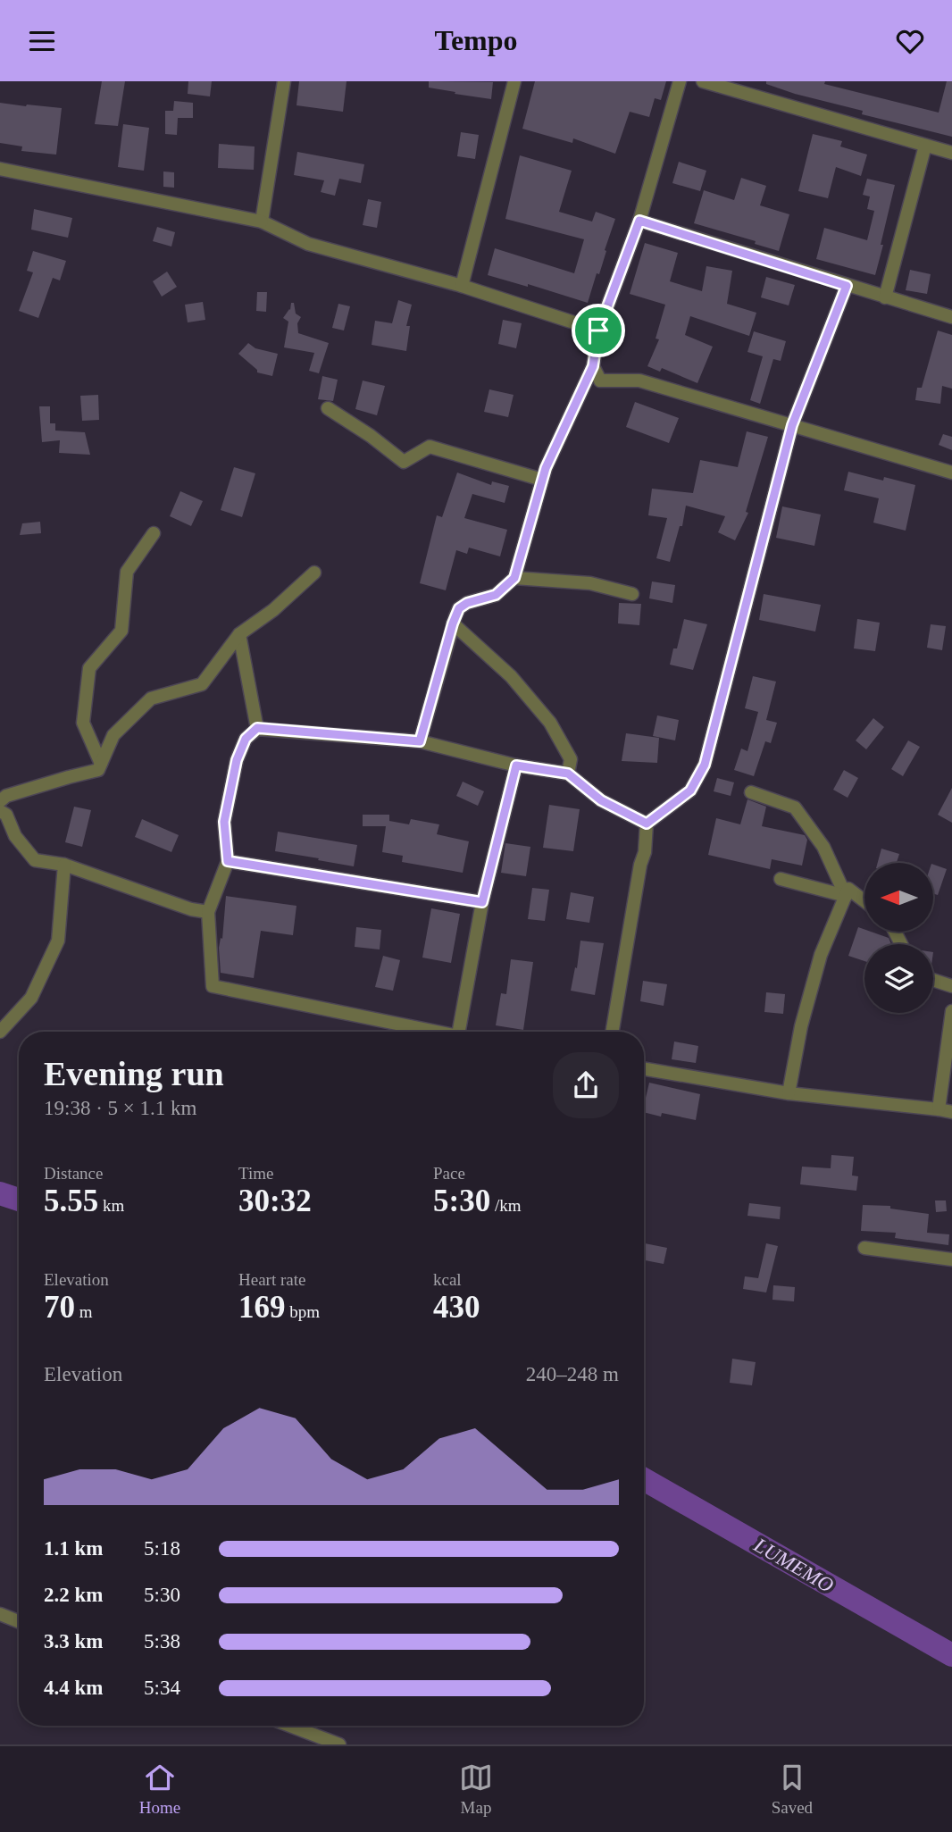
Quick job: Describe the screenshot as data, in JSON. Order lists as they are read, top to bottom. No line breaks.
{"water":["LUMEMO"],"north":"left","page":{"header":"Tempo","heading":["Evening run","19:38 · 5 × 1.1 km"],"stats":[["Distance","5.55 km"],["Time","30:32"],["Pace","5:30 /km"],["Elevation","70 m"],["Heart rate","169 bpm"],["kcal","430"]],"chart":["Elevation","240–248 m"],"list":[{"name":"1.1 km","note":"5:18"},{"name":"2.2 km","note":"5:30"},{"name":"3.3 km","note":"5:38"},{"name":"4.4 km","note":"5:34"}],"tabs":["Home","Map","Saved"]}}
